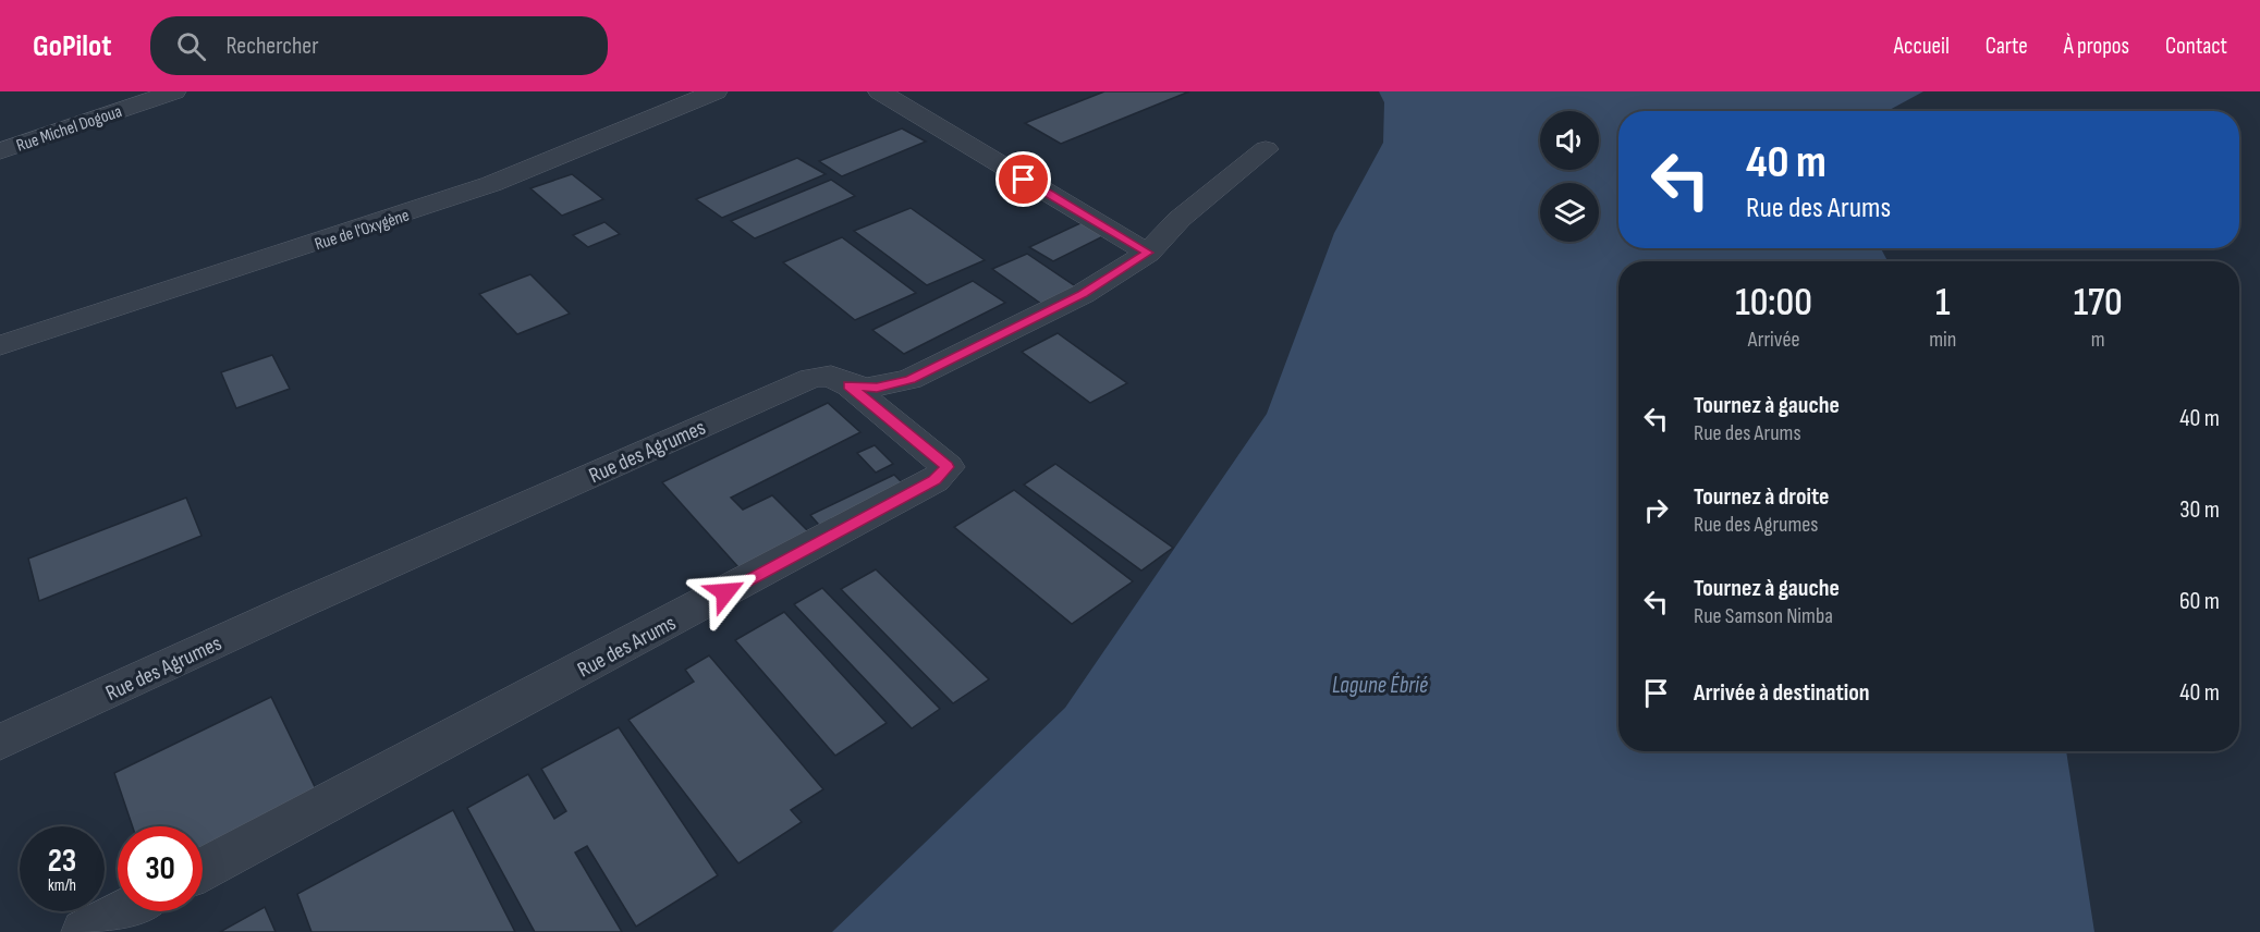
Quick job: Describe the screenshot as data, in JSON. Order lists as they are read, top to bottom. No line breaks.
{"streets":{"street":["Rue Michel Dogoua","Rue de l'Oxygène","Rue des Agrumes","Rue des Arums"]},"crossings":[["Rue des Agrumes","Rue des Arums"]],"water":["Lagune Ébrié"],"page":{"header":"GoPilot","search":"Rechercher","nav":["Accueil","Carte","À propos","Contact"],"turn":["40 m","Rue des Arums"],"eta":["10:00","Arrivée","1","min","170","m"],"list":[{"name":"Tournez à gauche","note":"Rue des Arums","value":"40 m"},{"name":"Tournez à droite","note":"Rue des Agrumes","value":"30 m"},{"name":"Tournez à gauche","note":"Rue Samson Nimba","value":"60 m"},{"name":"Arrivée à destination","value":"40 m"}],"speed":"23 km/h","limit":"30"}}
